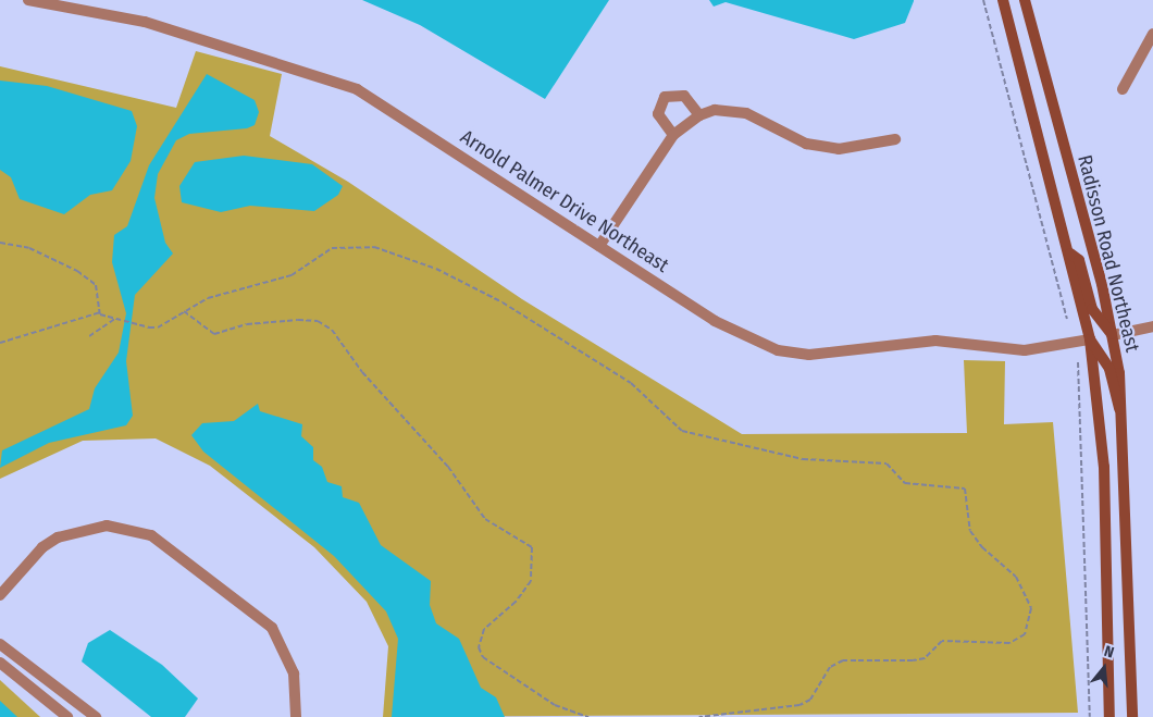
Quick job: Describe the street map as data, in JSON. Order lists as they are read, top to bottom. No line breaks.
{"streets":{"main road":["Radisson Road Northeast"],"street":["Arnold Palmer Drive Northeast"]},"crossings":[["Arnold Palmer Drive Northeast","Radisson Road Northeast"]],"north":"top"}
